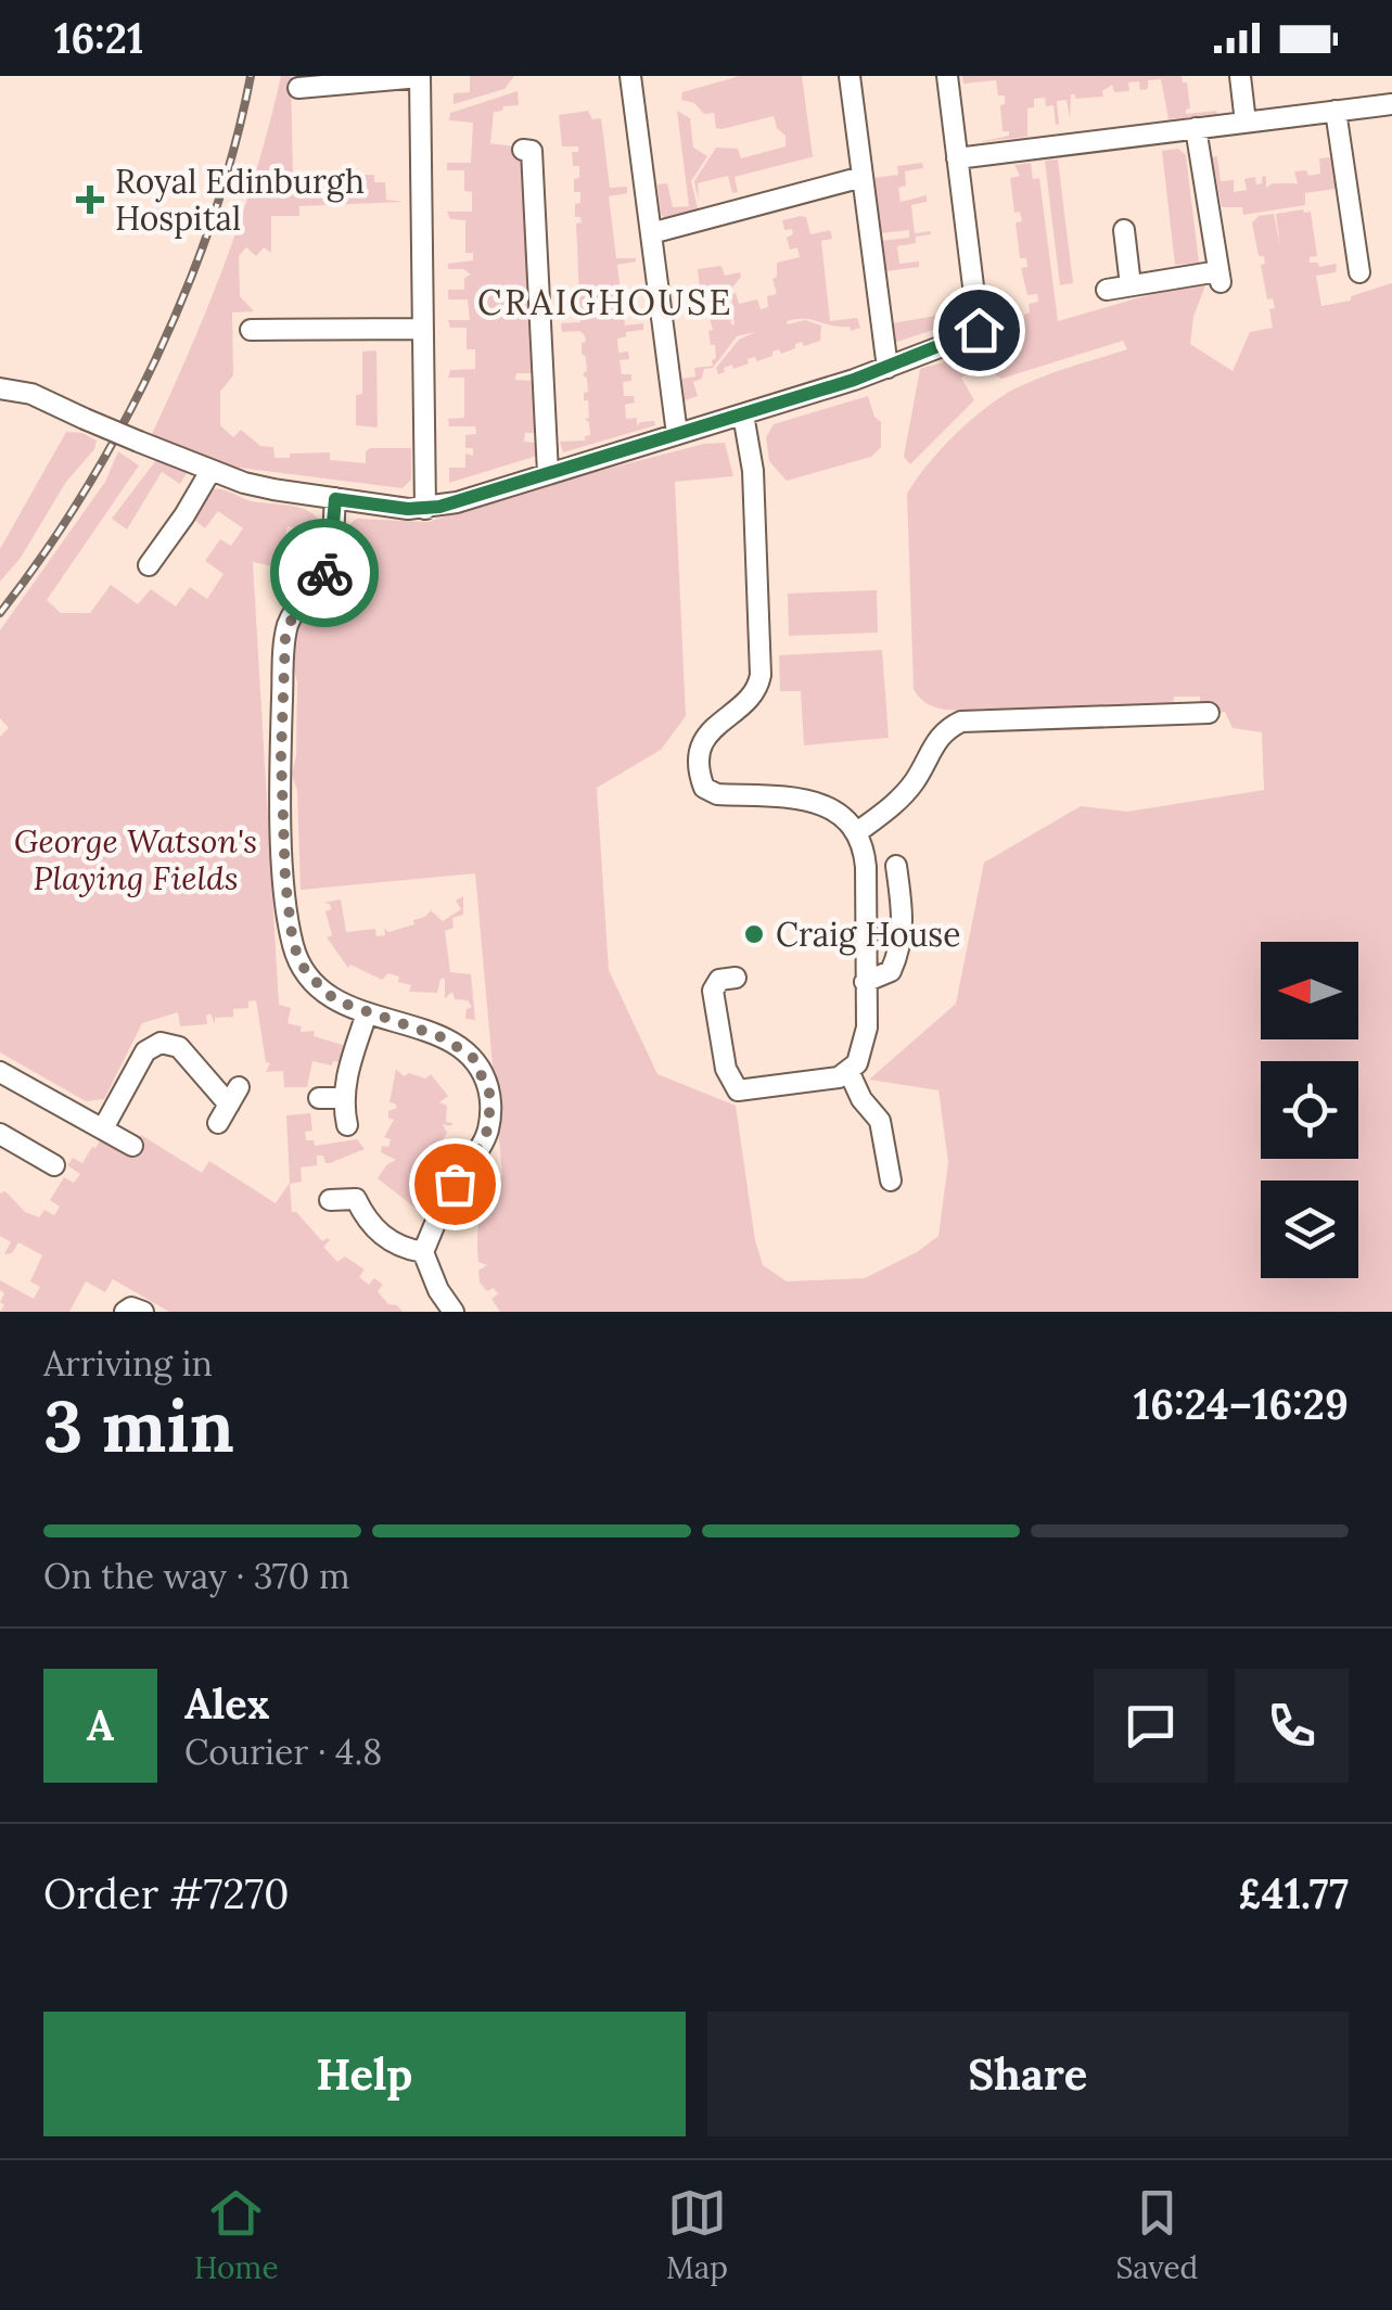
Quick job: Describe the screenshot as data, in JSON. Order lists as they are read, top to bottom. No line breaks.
{"districts":["CRAIGHOUSE"],"parks":["George Watson's Playing Fields"],"places":{"health":["Royal Edinburgh Hospital"],"other":["Craig House"]},"north":"left","page":{"status":"16:21","heading":["3 min","Arriving in","16:24–16:29"],"panel":["Alex","Courier · 4.8","Order #7270","£41.77"],"bar":"On the way · 370 m","round":"A","buttons":["Help","Share"],"tabs":["Home","Map","Saved"]}}
